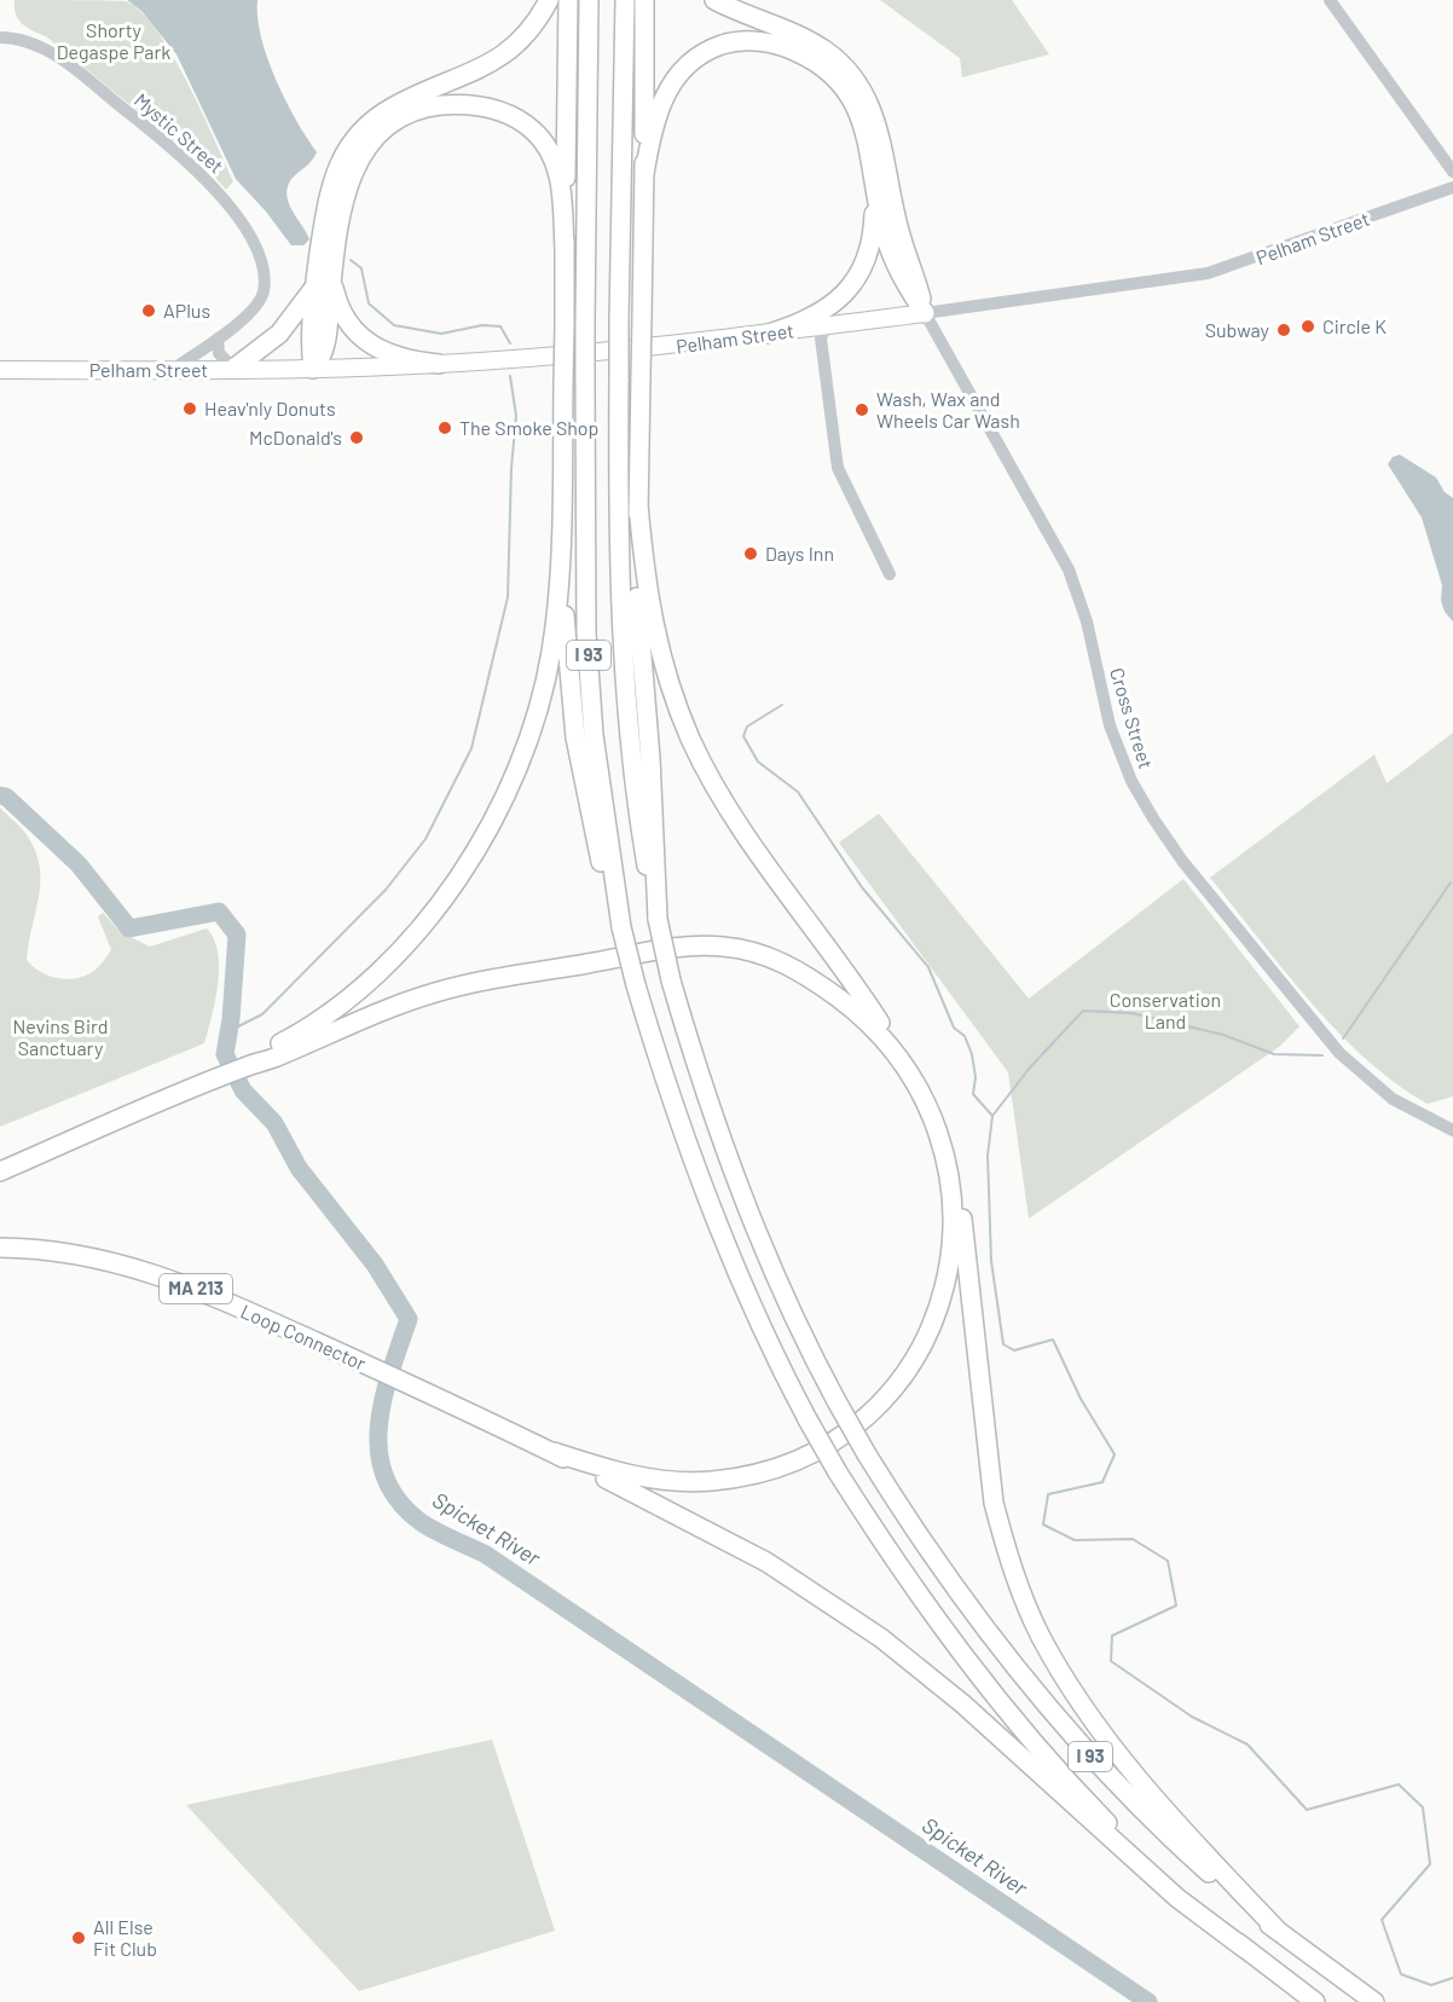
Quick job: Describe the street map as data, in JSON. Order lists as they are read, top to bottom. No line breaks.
{"streets":{"highway":["I 93","MA 213","Loop Connector"],"main road":["Pelham Street"],"street":["Mystic Street","Cross Street"]},"crossings":[["Mystic Street","Pelham Street"],["Pelham Street","Cross Street"]],"water":["Spicket River"],"parks":["Shorty Degaspe Park","Conservation Land","Nevins Bird Sanctuary"],"places":["APlus","Circle K","Subway","Heav'nly Donuts","Wash, Wax and Wheels Car Wash","The Smoke Shop","McDonald's","Days Inn","All Else Fit Club"]}
